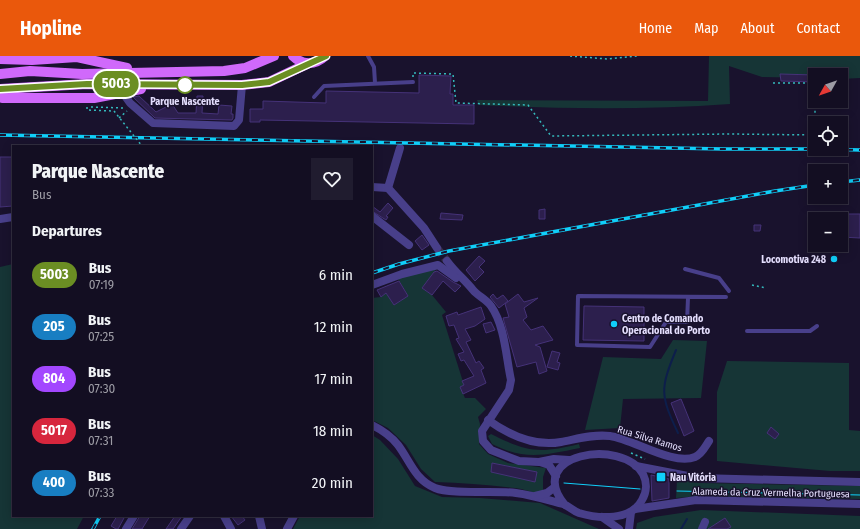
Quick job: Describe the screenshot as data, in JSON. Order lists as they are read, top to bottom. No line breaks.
{"streets":{"street":["Rua Silva Ramos","Alameda da Cruz Vermelha Portuguesa"]},"places":{"other":["Parque Nascente","Locomotiva 248","Centro de Comando Operacional do Porto"],"transit":["Nau Vitória"]},"lines":["bus line 5003"],"north":"bottom left","page":{"header":"Hopline","nav":["Home","Map","About","Contact"],"on_map":"5003","map_buttons":["+","−"],"heading":[["Parque Nascente","Bus"],"Departures"],"list":[{"mark":"5003","name":"Bus","note":"07:19","value":"6 min"},{"mark":"205","name":"Bus","note":"07:25","value":"12 min"},{"mark":"804","name":"Bus","note":"07:30","value":"17 min"},{"mark":"5017","name":"Bus","note":"07:31","value":"18 min"},{"mark":"400","name":"Bus","note":"07:33","value":"20 min"}]}}
